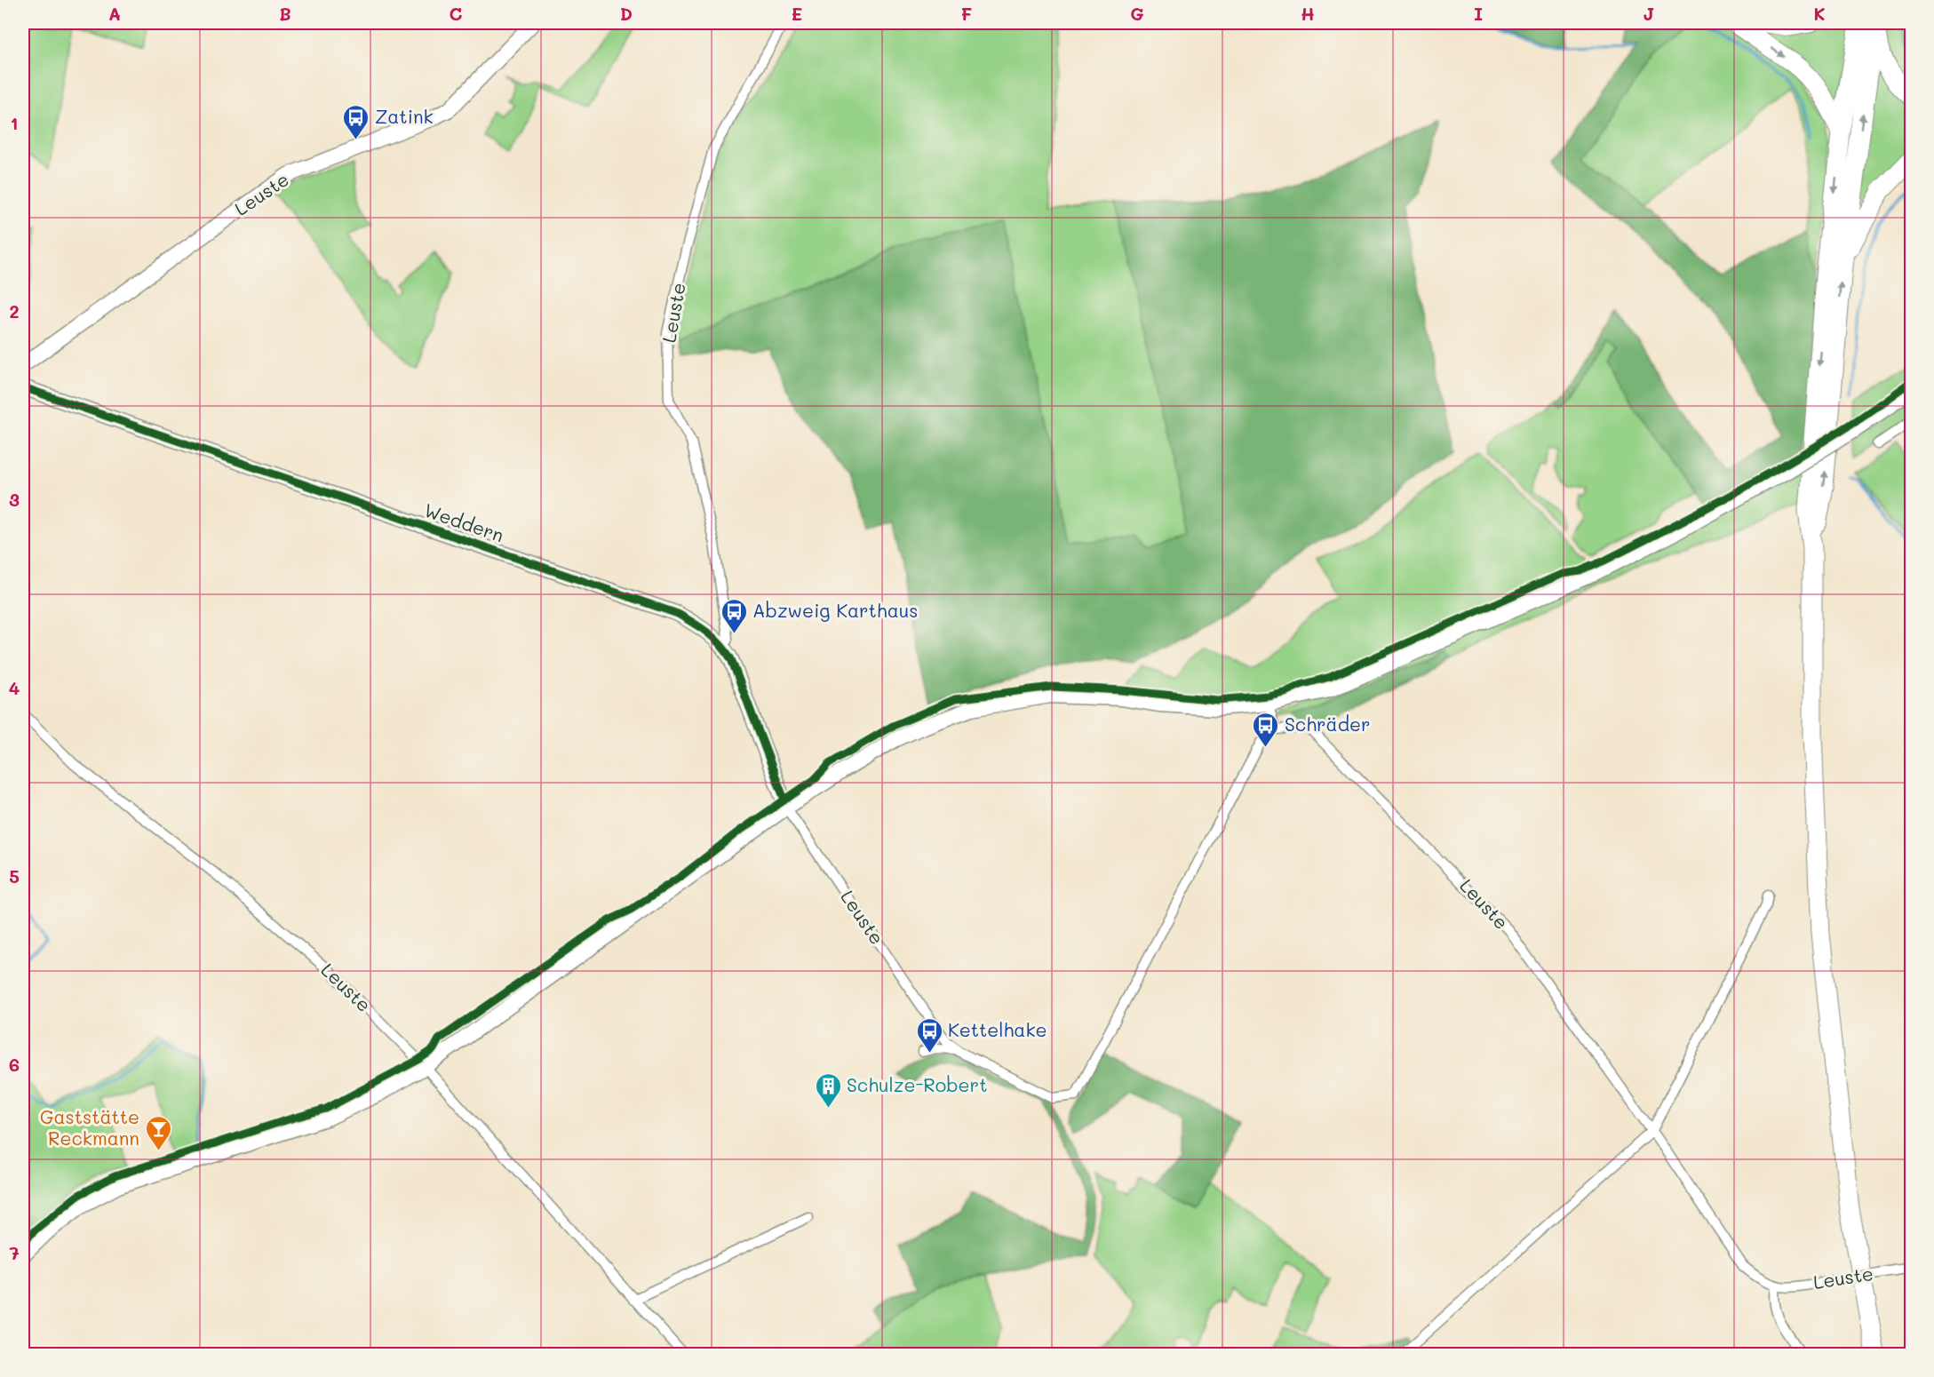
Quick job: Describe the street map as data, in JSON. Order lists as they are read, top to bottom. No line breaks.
{"streets":{"main road":["Leuste","Weddern"]},"crossings":[["Leuste","Weddern"]],"places":{"bus stop":["Zatink","Abzweig Karthaus","Schräder","Kettelhake"],"building":["Schulze-Robert"],"bar":["Gaststätte Reckmann"]},"grid":{"columns":["A","B","C","D","E","F","G","H","I","J","K"],"rows":["1","2","3","4","5","6","7"]}}
